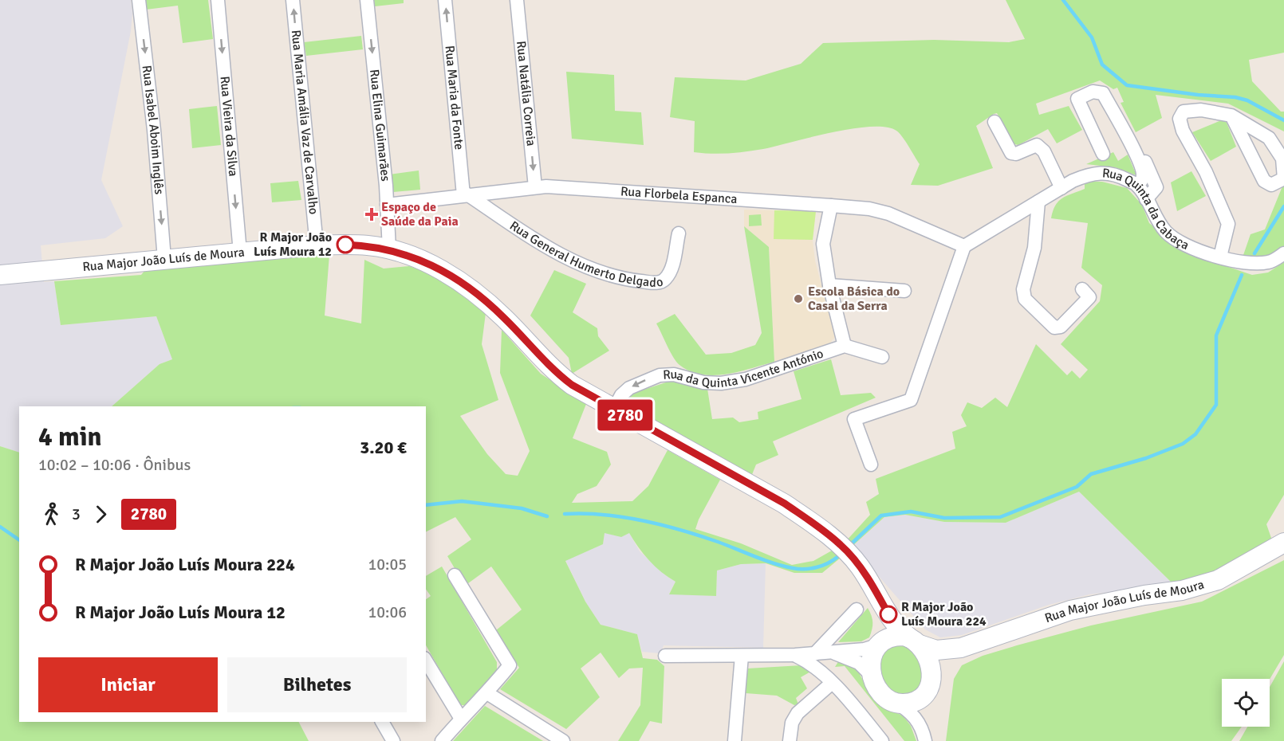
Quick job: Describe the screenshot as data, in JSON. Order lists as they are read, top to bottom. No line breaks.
{"streets":{"street":["Rua Natália Correia","Rua Maria da Fonte","Rua Maria Amália Vaz de Carvalho","Rua Elina Guimarães","Rua Vieira da Silva","Rua Isabel Aboim Inglês","Rua Florbela Espanca","Rua Quinta da Cabaça","Rua General Humerto Delgado","Rua Major João Luís de Moura","Rua da Quinta Vicente António"]},"crossings":[["Rua Natália Correia","Rua Florbela Espanca"],["Rua Maria da Fonte","Rua Florbela Espanca"],["Rua Maria da Fonte","Rua General Humerto Delgado"],["Rua Maria Amália Vaz de Carvalho","Rua Major João Luís de Moura"],["Rua Elina Guimarães","Rua Florbela Espanca"],["Rua Elina Guimarães","Rua Major João Luís de Moura"],["Rua Vieira da Silva","Rua Major João Luís de Moura"],["Rua Isabel Aboim Inglês","Rua Major João Luís de Moura"],["Rua Florbela Espanca","Rua Quinta da Cabaça"],["Rua Florbela Espanca","Rua General Humerto Delgado"],["Rua Major João Luís de Moura","Rua da Quinta Vicente António"]],"one_way":["Rua Natália Correia","Rua Maria da Fonte","Rua Maria Amália Vaz de Carvalho","Rua Elina Guimarães","Rua Vieira da Silva","Rua Isabel Aboim Inglês","Rua da Quinta Vicente António"],"places":{"health":["Espaço de Saúde da Paia"],"other":["R Major João Luís Moura 12","Escola Básica do Casal da Serra","R Major João Luís Moura 224"]},"lines":["bus line 2780"],"page":{"on_map":"2780","heading":["4 min","10:02 – 10:06 · Ônibus","3.20 €"],"legs":["3","2780"],"list":[{"name":"R Major João Luís Moura 224","value":"10:05"},{"name":"R Major João Luís Moura 12","value":"10:06"}],"buttons":["Iniciar","Bilhetes"]}}
